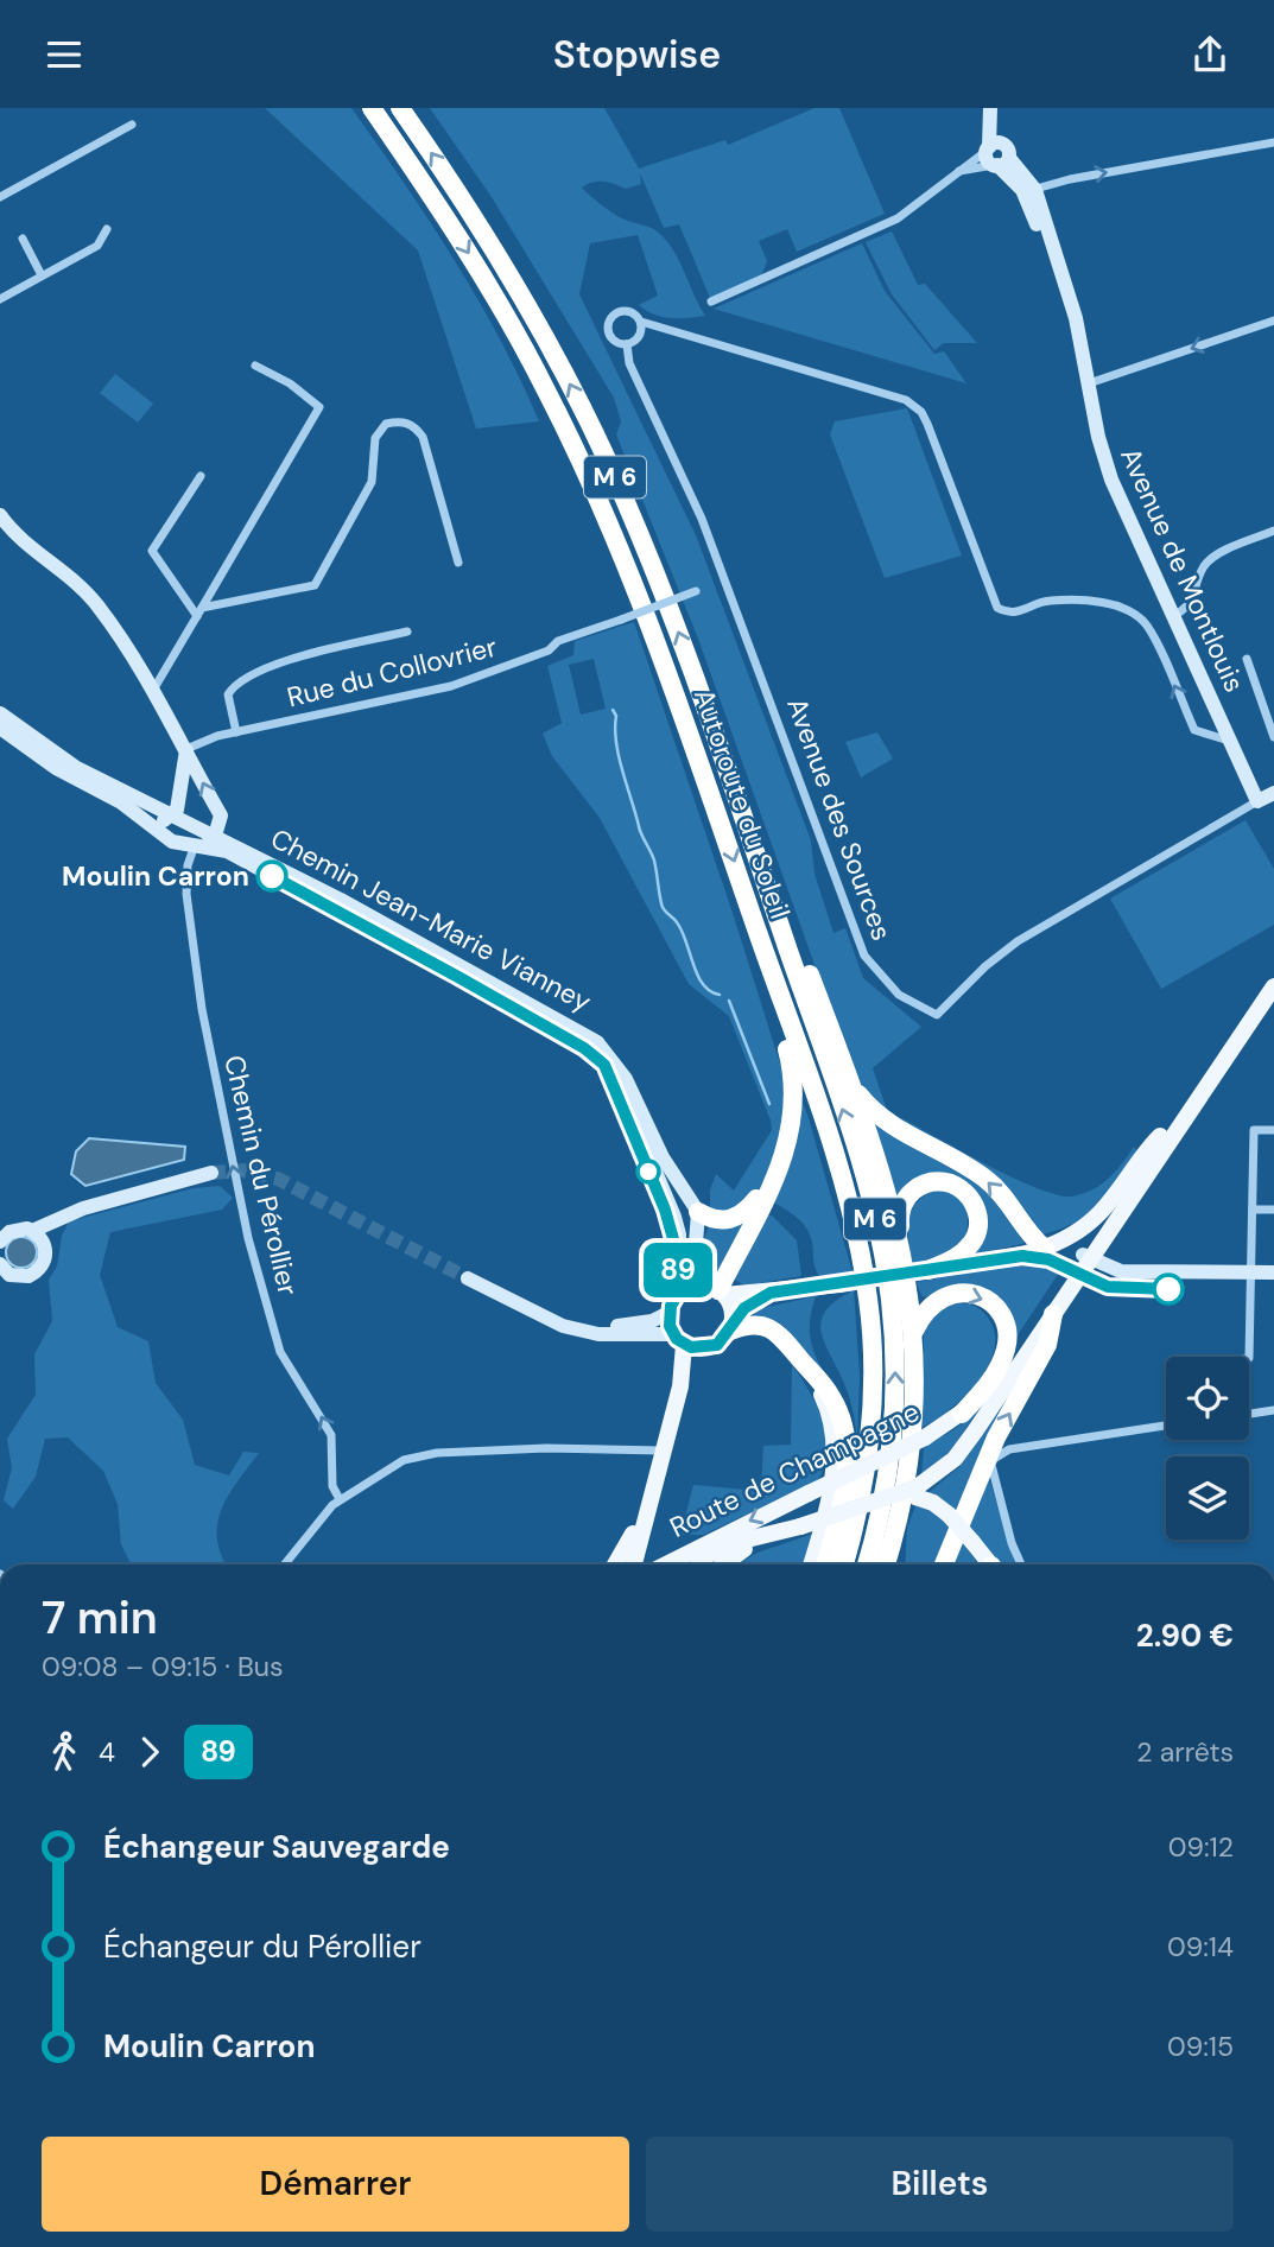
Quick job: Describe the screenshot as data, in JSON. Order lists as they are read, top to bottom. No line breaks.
{"streets":{"highway":["M 6","Autoroute du Soleil"],"main road":["Route de Champagne"],"street":["Avenue de Montlouis","Rue du Collovrier","Avenue des Sources","Chemin Jean-Marie Vianney","Chemin du Pérollier"]},"crossings":[["Avenue de Montlouis","Avenue des Sources"],["Chemin Jean-Marie Vianney","Chemin du Pérollier"]],"one_way":["Chemin du Pérollier"],"places":["Moulin Carron"],"lines":["bus line 89"],"page":{"header":"Stopwise","on_map":"89","heading":["7 min","09:08 – 09:15 · Bus","2.90 €"],"legs":["4","89","2 arrêts"],"list":[{"name":"Échangeur Sauvegarde","value":"09:12"},{"name":"Échangeur du Pérollier","value":"09:14"},{"name":"Moulin Carron","value":"09:15"}],"buttons":["Démarrer","Billets"]}}
